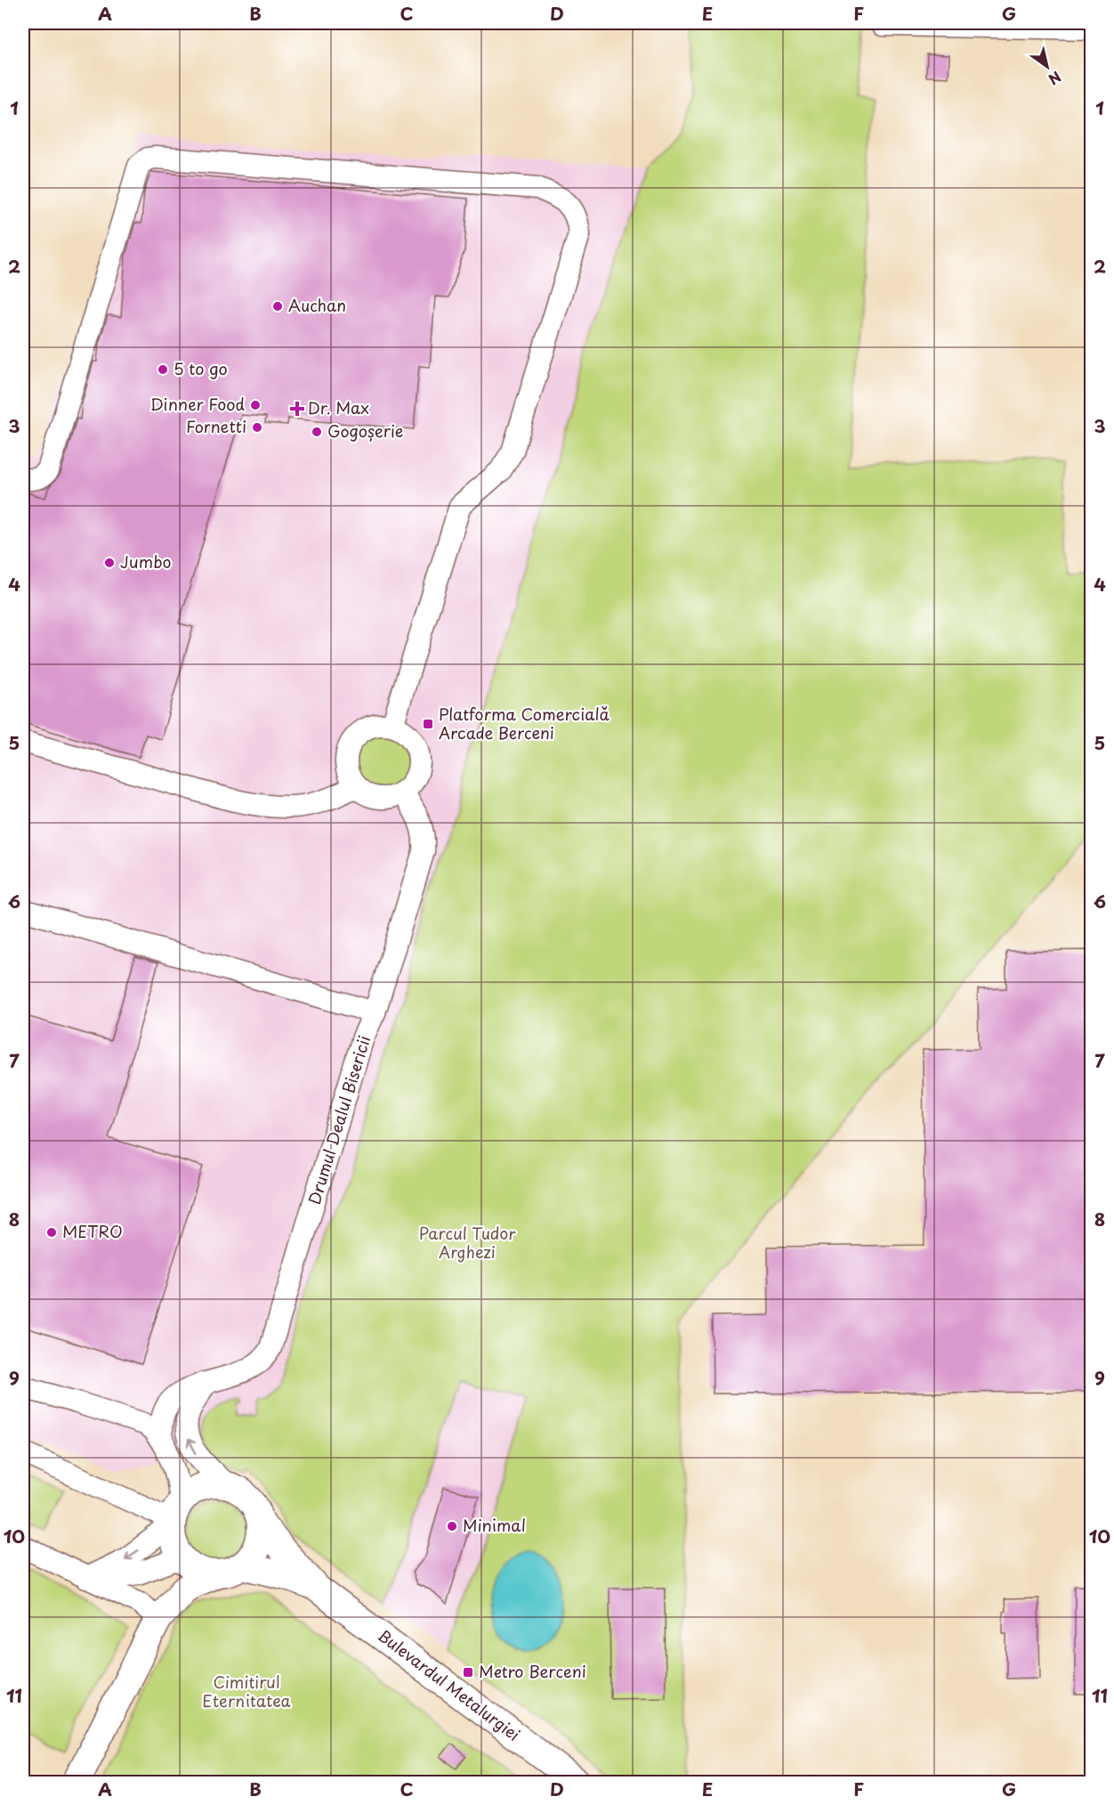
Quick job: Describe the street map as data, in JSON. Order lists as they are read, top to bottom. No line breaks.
{"streets":{"main road":["Bulevardul Metalurgiei"],"street":["Drumul Dealul Bisericii"]},"crossings":[["Drumul Dealul Bisericii","Bulevardul Metalurgiei"]],"parks":["Parcul Tudor Arghezi","Cimitirul Eternitatea"],"places":{"other":["Auchan","5 to go","Dinner Food","Fornetti","Gogoșerie","Jumbo","METRO","Minimal"],"health":["Dr. Max"],"transit":["Platforma Comercială Arcade Berceni","Metro Berceni"]},"north":"bottom right","grid":{"columns":["A","B","C","D","E","F","G"],"rows":["1","2","3","4","5","6","7","8","9","10","11"]}}
